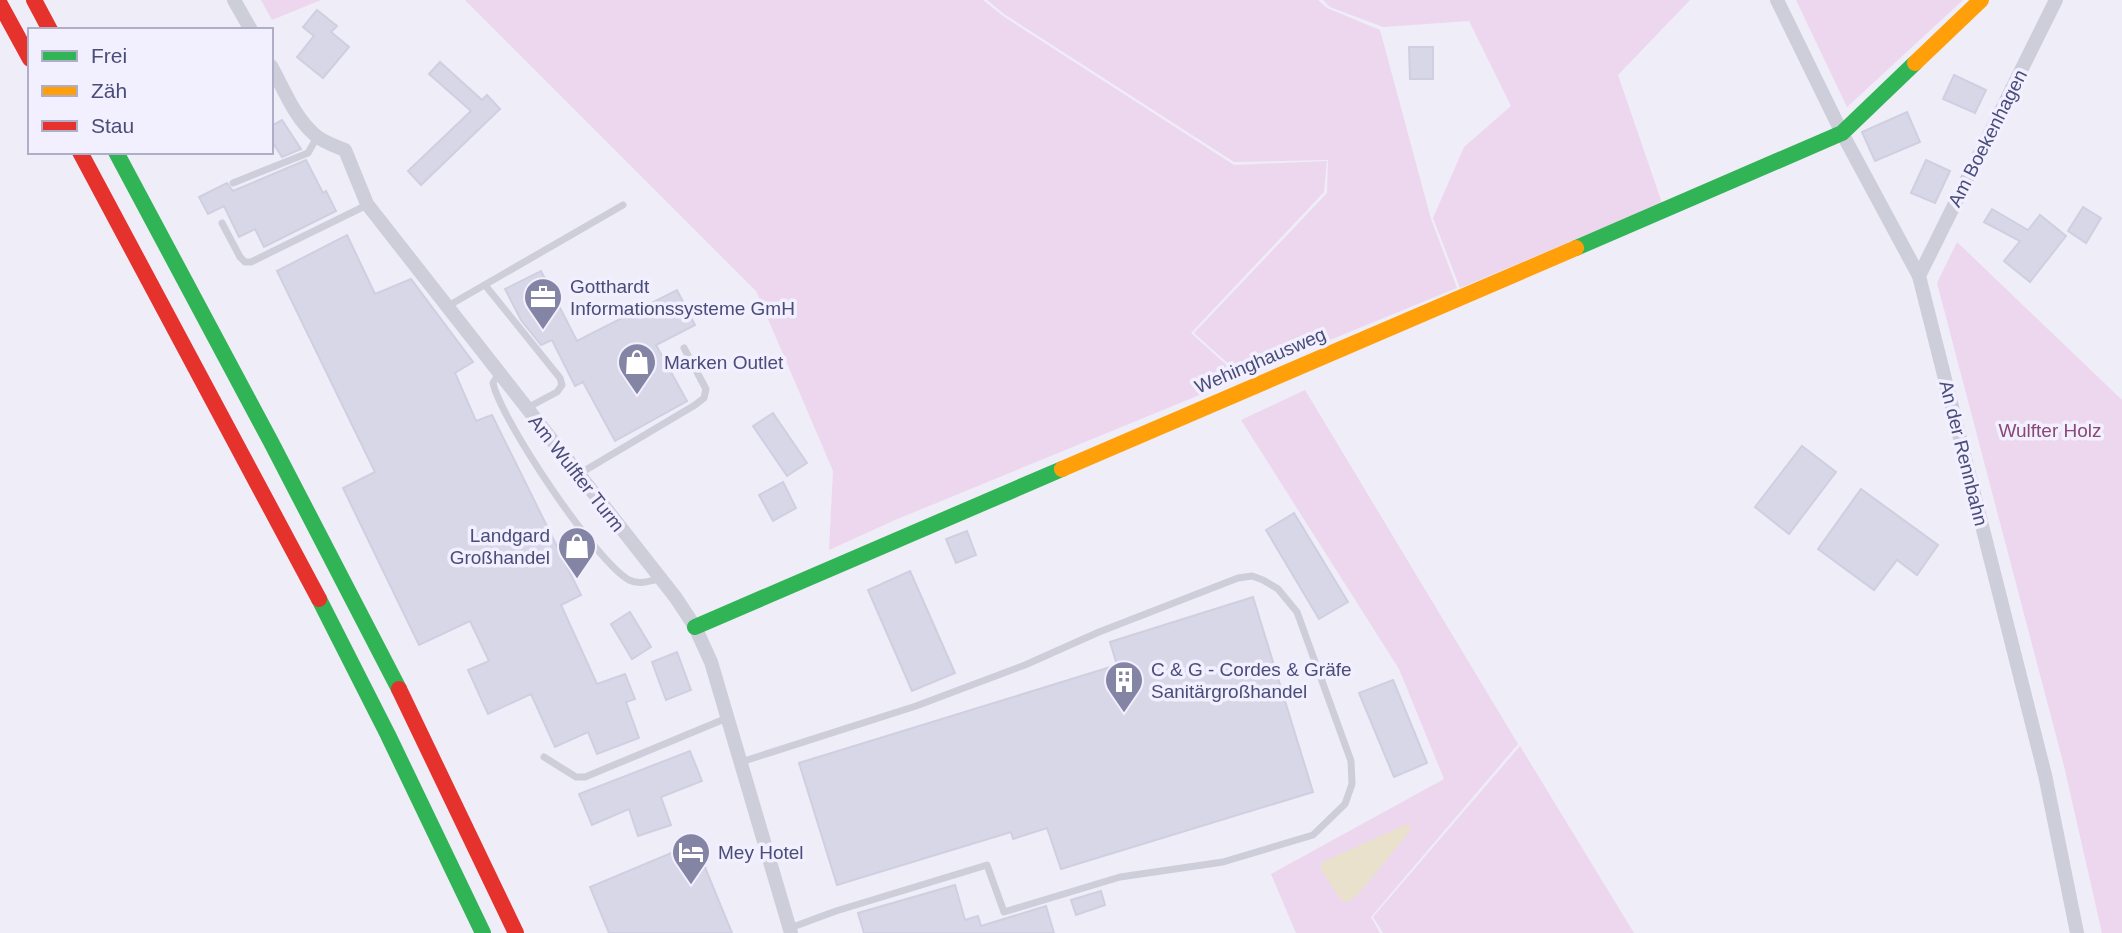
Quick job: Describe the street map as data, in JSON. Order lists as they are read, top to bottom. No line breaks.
{"streets":{"main road":["Wehinghausweg"],"street":["Am Boekenhagen","An der Rennbahn","Am Wulfter Turm"]},"crossings":[["Am Boekenhagen","An der Rennbahn"],["Wehinghausweg","An der Rennbahn"],["Wehinghausweg","Am Wulfter Turm"]],"parks":["Wulfter Holz"],"places":{"office":["Gotthardt Informationssysteme GmH"],"shop":["Marken Outlet","Landgard Großhandel"],"building":["C & G - Cordes & Gräfe Sanitärgroßhandel"],"hotel":["Mey Hotel"]},"legend":["Frei","Zäh","Stau"]}
